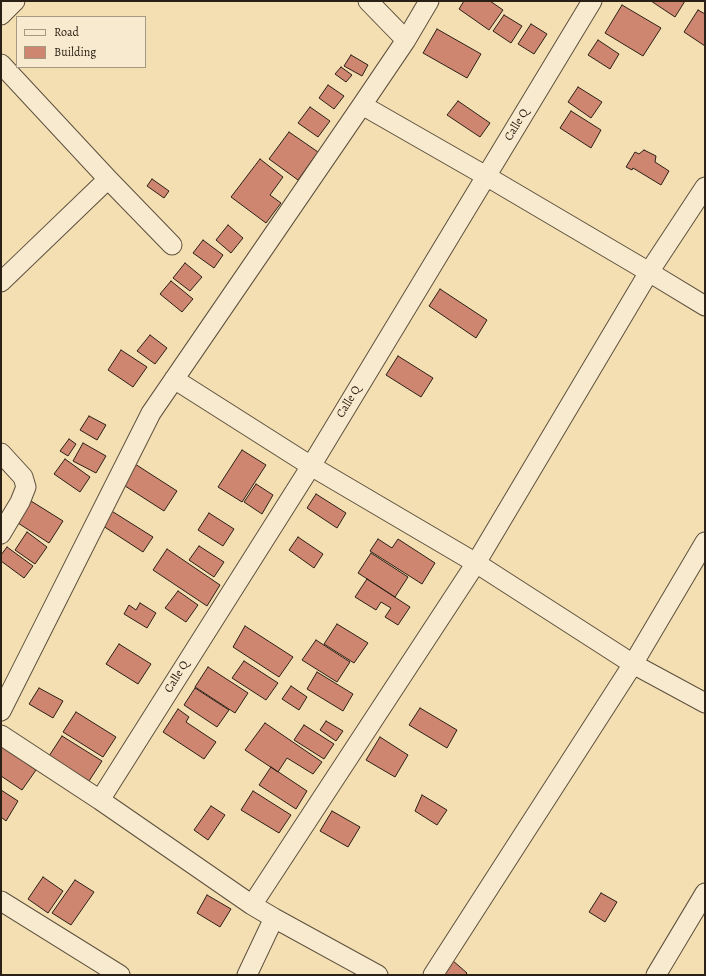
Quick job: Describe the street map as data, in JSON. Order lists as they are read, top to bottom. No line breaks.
{"streets":{"street":["Calle Q"]},"legend":["Road","Building"]}
